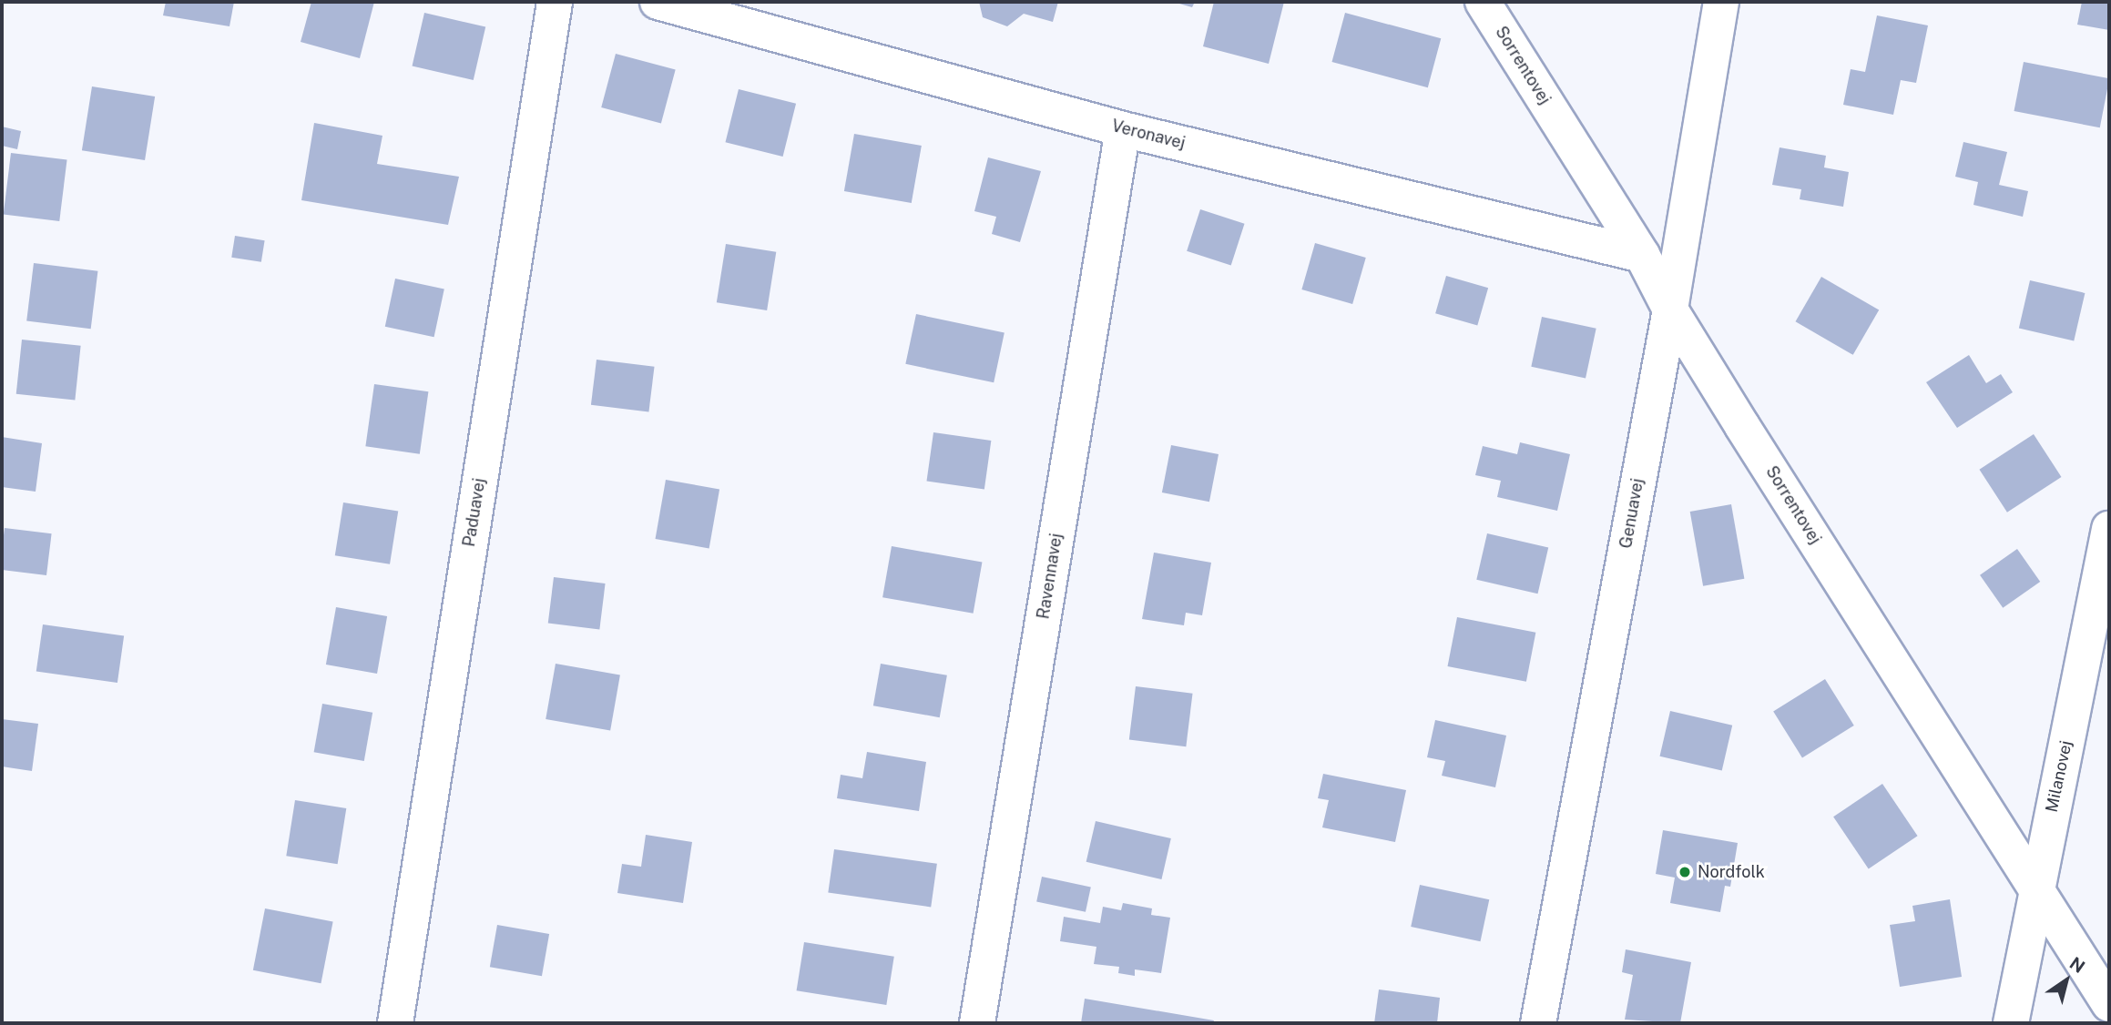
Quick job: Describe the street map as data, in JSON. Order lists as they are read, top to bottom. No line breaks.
{"streets":{"street":["Sorrentovej","Veronavej","Paduavej","Genuavej","Ravennavej","Milanovej"]},"crossings":[["Sorrentovej","Veronavej"],["Sorrentovej","Genuavej"],["Sorrentovej","Milanovej"],["Veronavej","Ravennavej"]],"places":["Nordfolk"],"north":"top right"}
